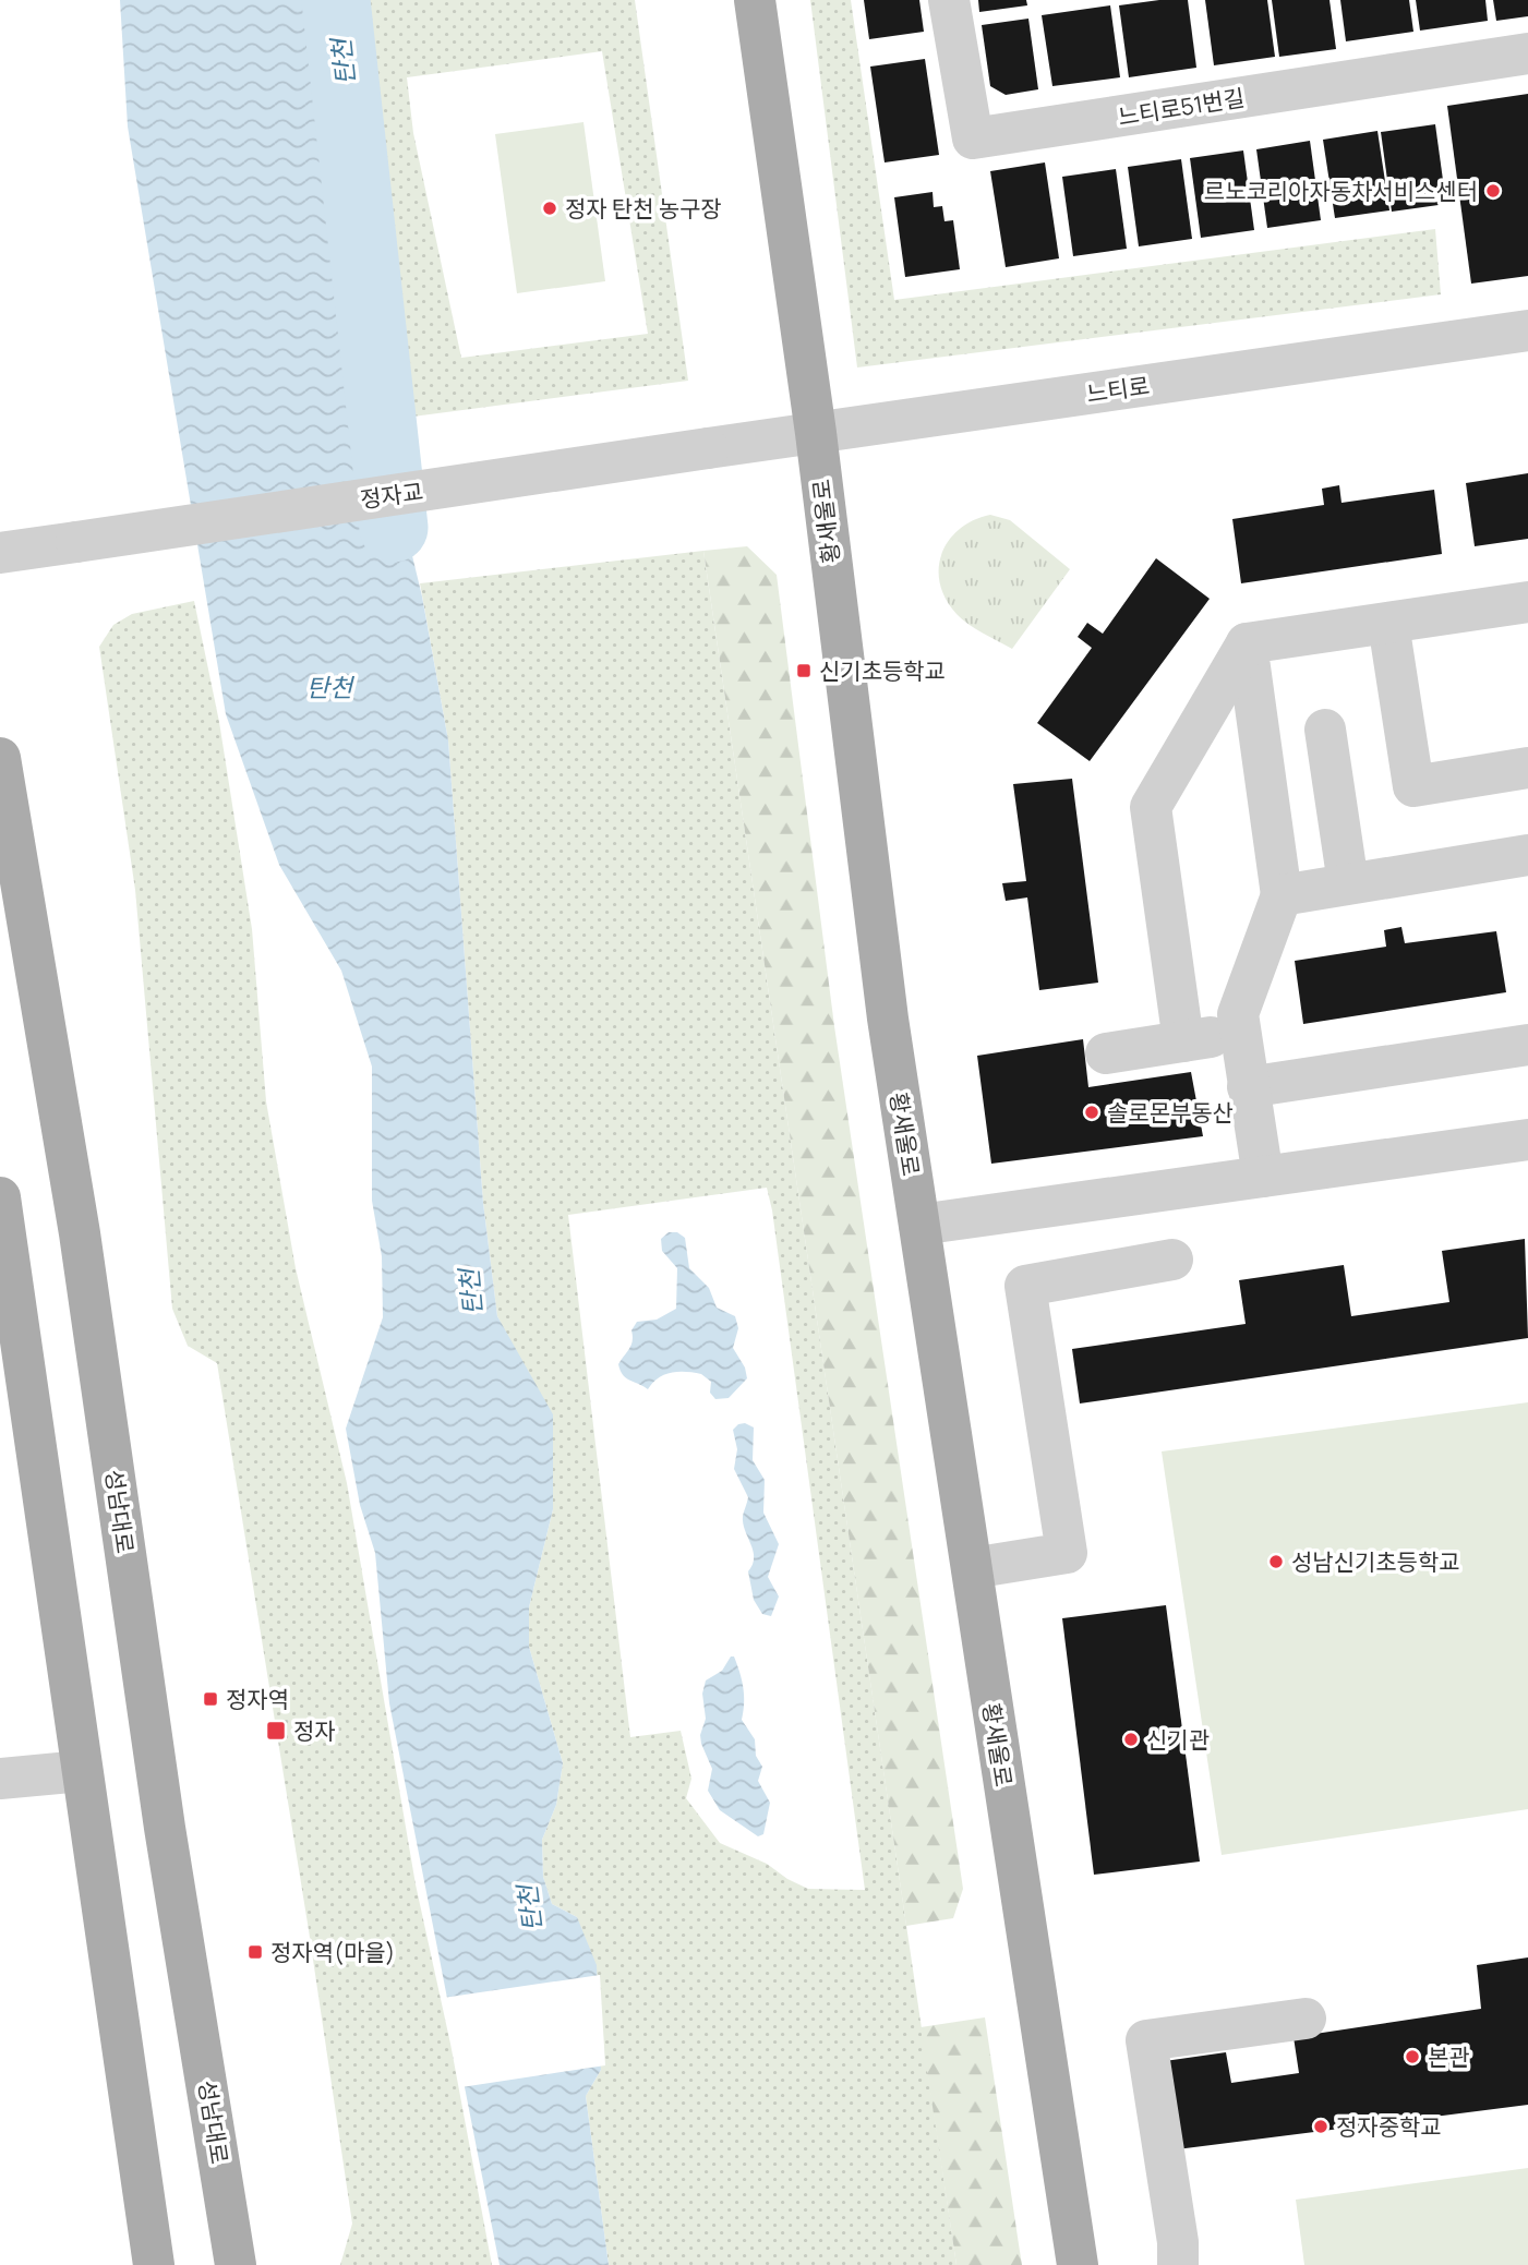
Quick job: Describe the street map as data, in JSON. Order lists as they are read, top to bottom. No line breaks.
{"streets":{"main road":["황새울로","성남대로"],"street":["느티로51번길","느티로","정자교"]},"crossings":[["느티로","정자교"],["느티로","황새울로"]],"water":["탄천"],"places":{"other":["르노코리아자동차서비스센터","정자 탄천 농구장","솔로몬부동산","성남신기초등학교","신기관","본관","정자중학교"],"transit":["신기초등학교","정자역","정자","정자역(마을)"]}}
